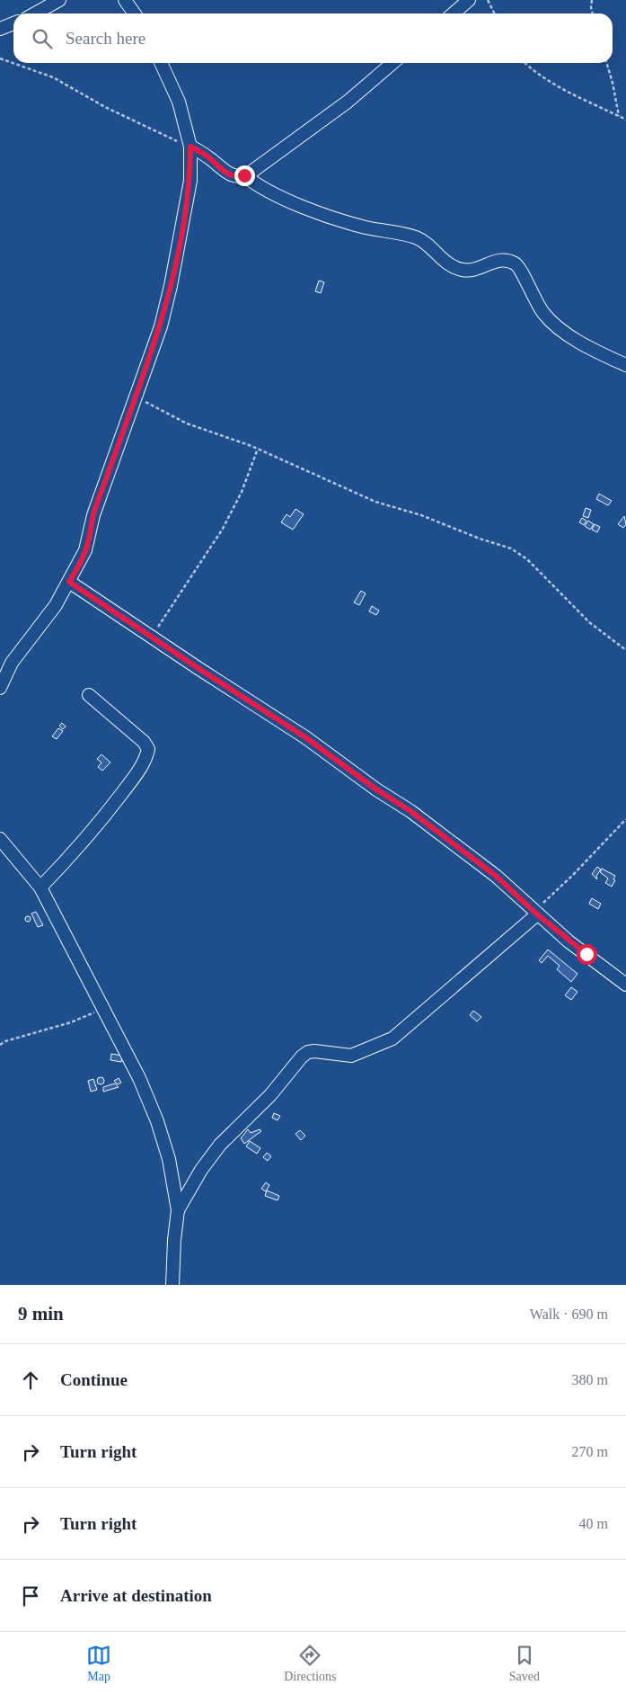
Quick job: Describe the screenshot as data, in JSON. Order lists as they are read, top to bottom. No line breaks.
{"page":{"search":"Search here","heading":["9 min","Walk · 690 m"],"list":[["Continue","380 m"],["Turn right","270 m"],["Turn right","40 m"],"Arrive at destination"],"nav":["Map","Directions","Saved"]}}
